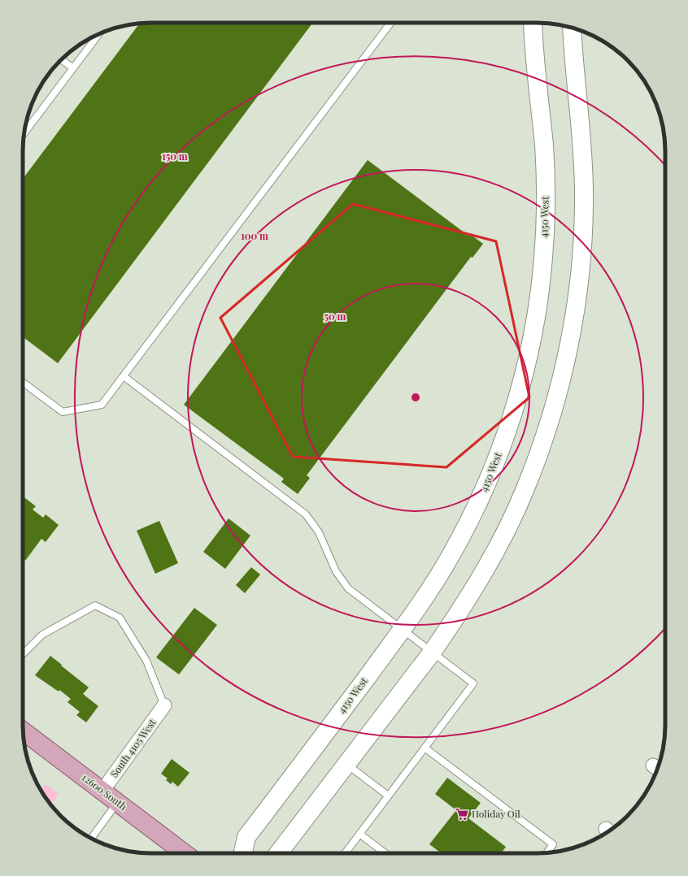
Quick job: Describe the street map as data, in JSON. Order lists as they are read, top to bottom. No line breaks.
{"streets":{"main road":["12600 South"],"street":["4150 West","South 4105 West"]},"crossings":[["South 4105 West","12600 South"]],"places":{"supermarket":["Holiday Oil"]},"rings":["150 m","100 m","50 m"]}
